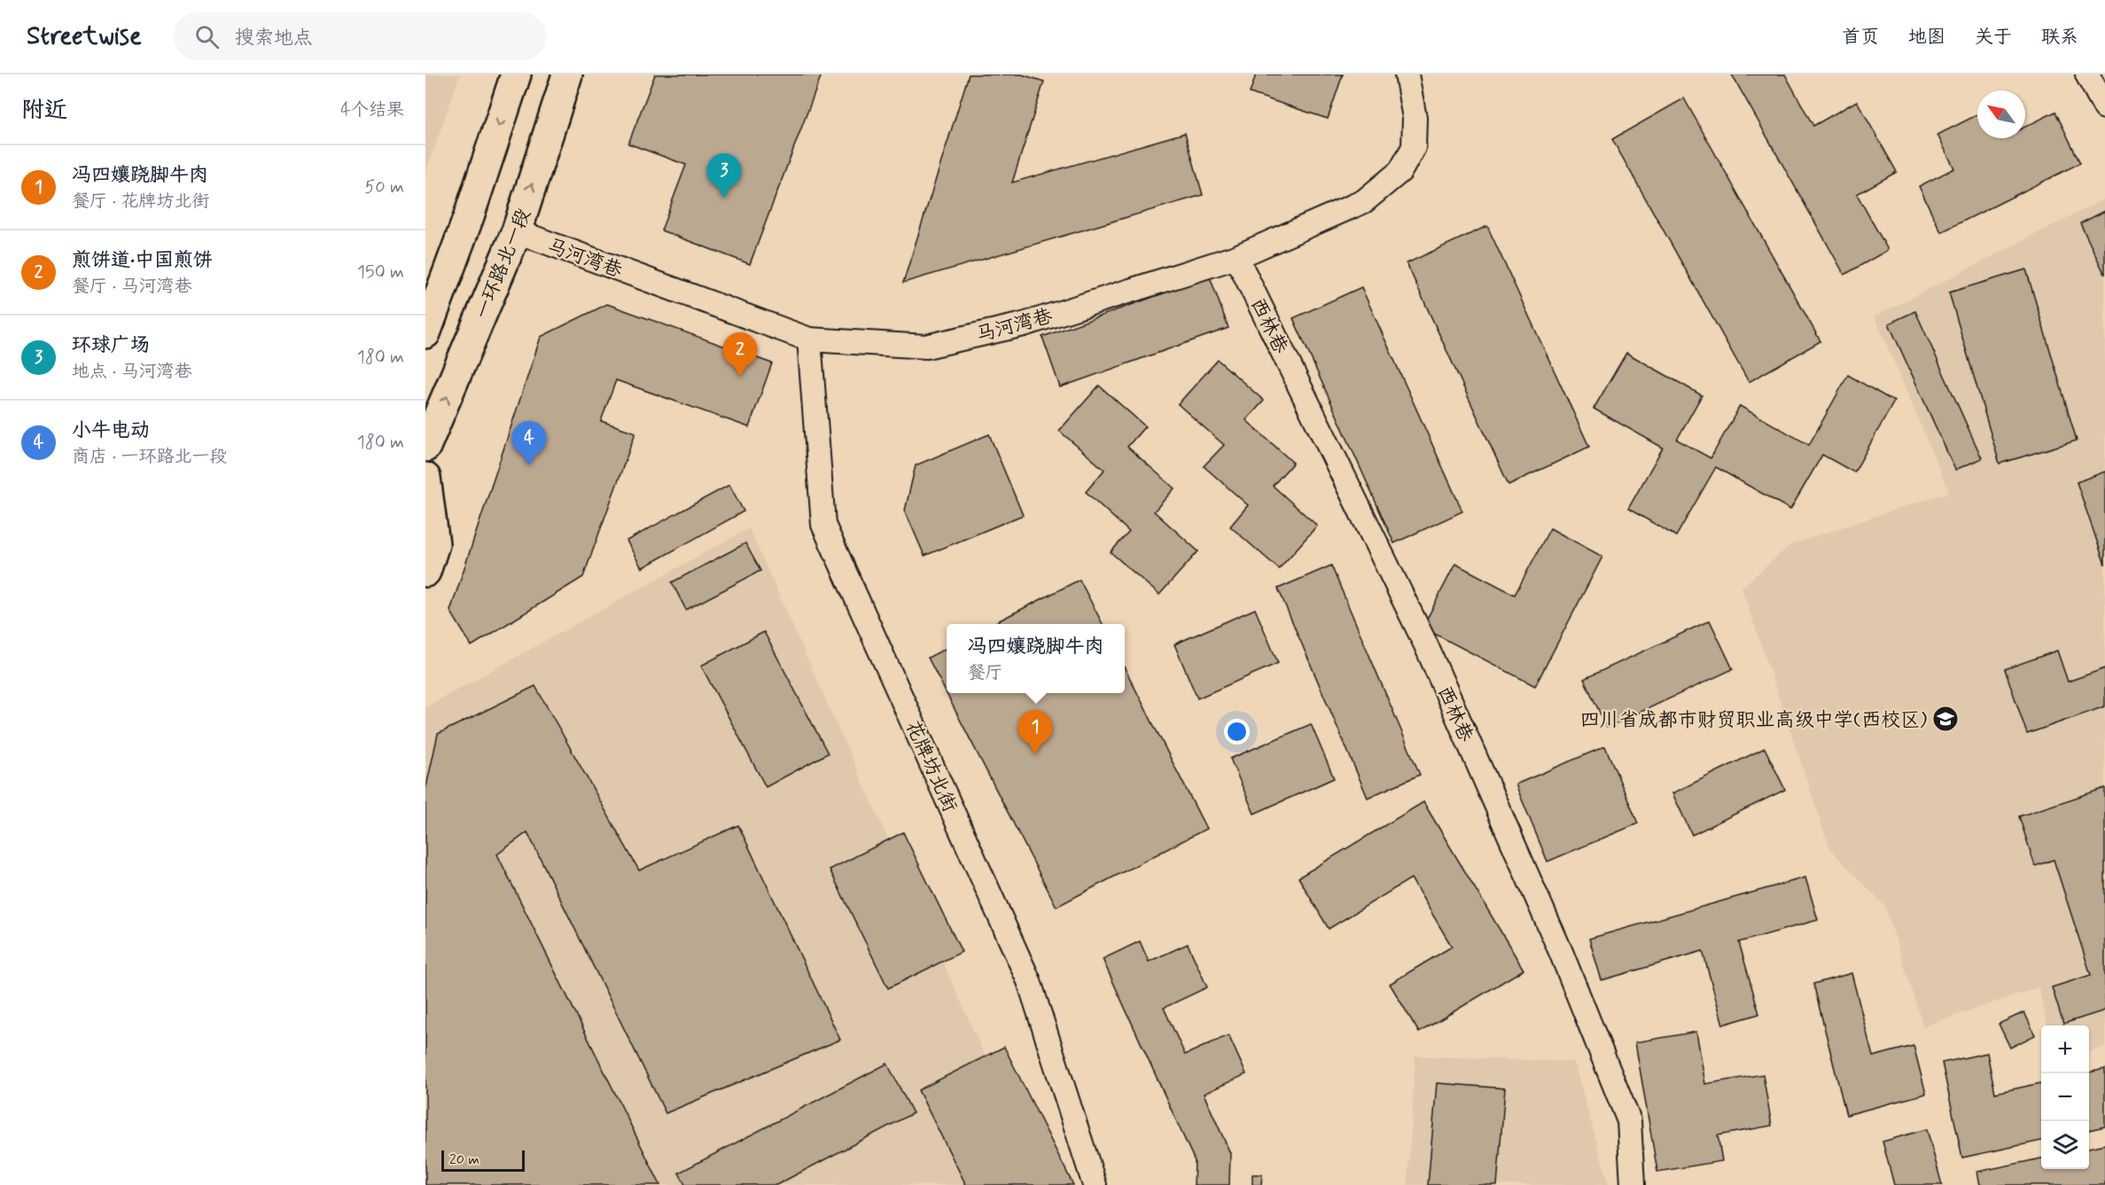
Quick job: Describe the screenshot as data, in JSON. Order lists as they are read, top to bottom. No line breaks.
{"streets":{"main road":["一环路北一段"],"street":["马河湾巷","西林巷","花牌坊北街"]},"crossings":[["马河湾巷","一环路北一段"],["马河湾巷","西林巷"],["马河湾巷","花牌坊北街"]],"places":{"school or university":["四川省成都市财贸职业高级中学(西校区)"]},"scale_bar":"20 m","north":"top left","page":{"header":"Streetwise","search":"搜索地点","nav":["首页","地图","关于","联系"],"heading":["附近","4个结果"],"list":[{"mark":"1","name":"冯四孃跷脚牛肉","note":"餐厅 · 花牌坊北街","value":"50 m"},{"mark":"2","name":"煎饼道·中国煎饼","note":"餐厅 · 马河湾巷","value":"150 m"},{"mark":"3","name":"环球广场","note":"地点 · 马河湾巷","value":"180 m"},{"mark":"4","name":"小牛电动","note":"商店 · 一环路北一段","value":"180 m"}],"pins":["3","2","4","1"],"popup":["冯四孃跷脚牛肉","餐厅"],"map_buttons":["+","−"],"scale":"20 m"}}
